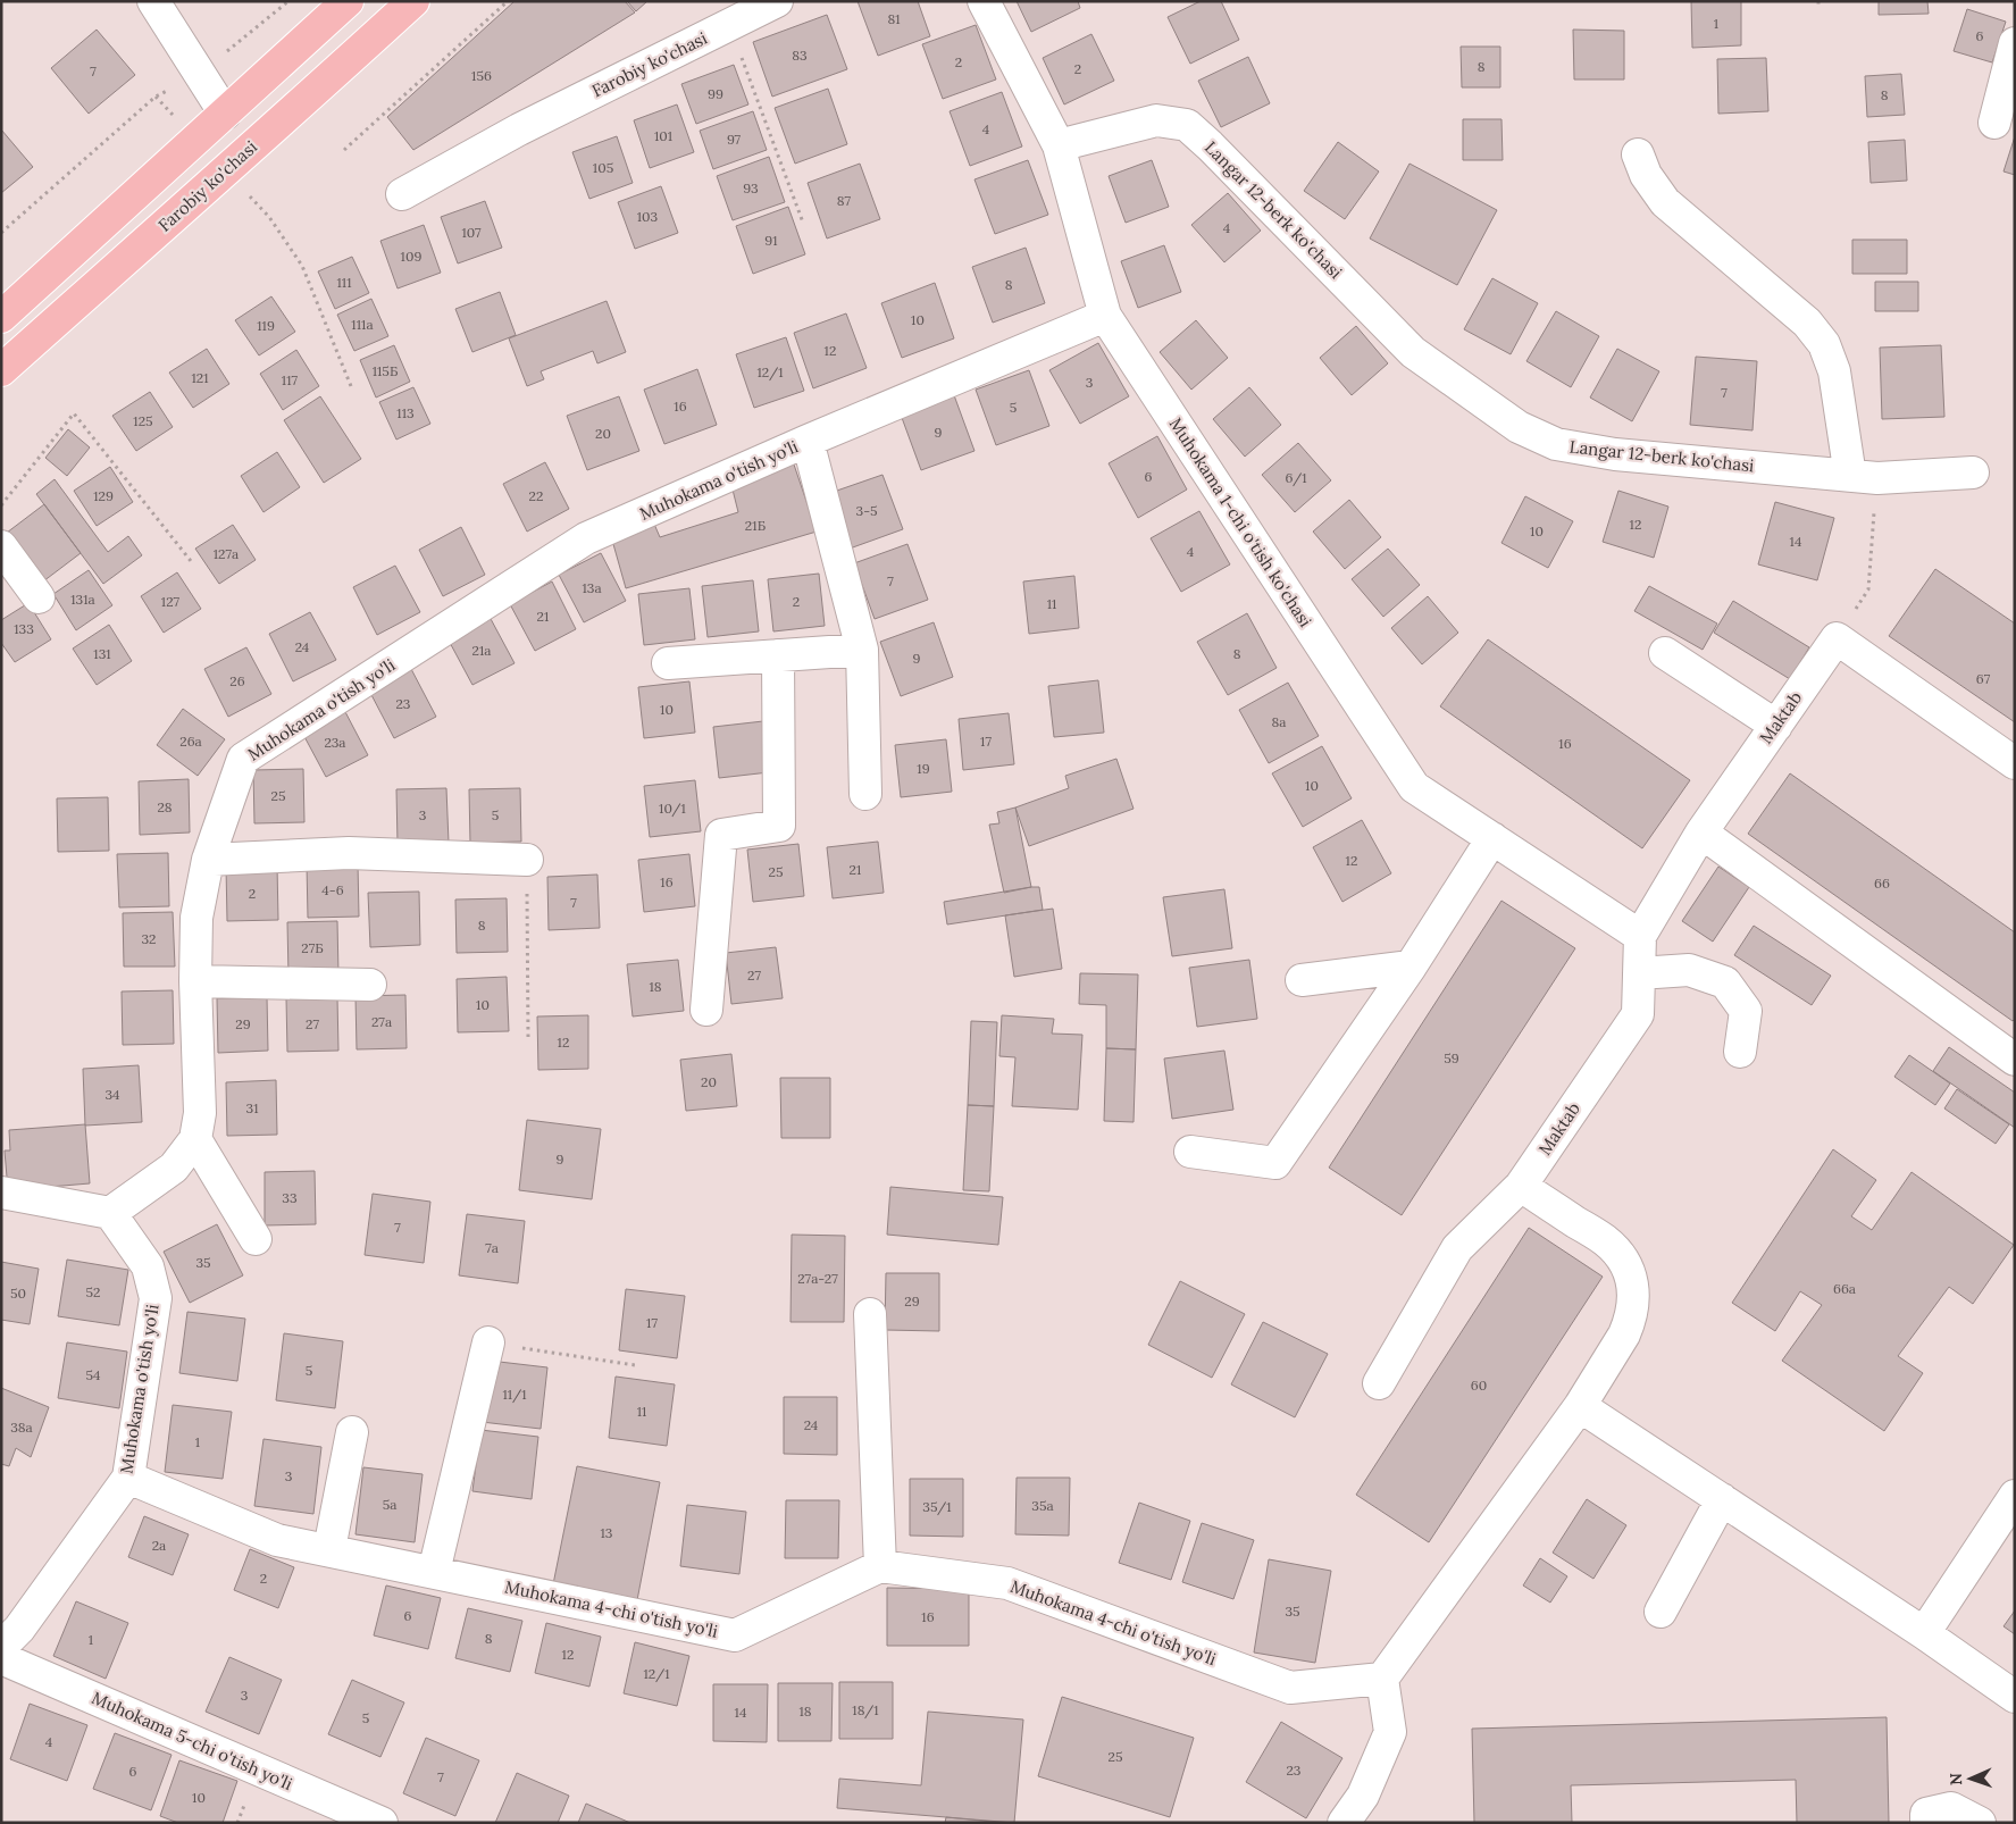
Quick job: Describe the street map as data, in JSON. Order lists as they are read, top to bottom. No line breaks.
{"streets":{"main road":["Farobiy ko'chasi"],"street":["Langar 12-berk ko'chasi","Muhokama o'tish yo'li","Muhokama 1-chi o'tish ko'chasi","Maktab","Muhokama 4-chi o'tish yo'li","Muhokama 5-chi o'tish yo'li"]},"crossings":[["Langar 12-berk ko'chasi","Muhokama 1-chi o'tish ko'chasi"],["Muhokama o'tish yo'li","Muhokama 1-chi o'tish ko'chasi"],["Muhokama o'tish yo'li","Muhokama 4-chi o'tish yo'li"],["Muhokama 1-chi o'tish ko'chasi","Maktab"]],"house_numbers":["81","1","6","83","2","8","2","7","156","99","8","4","101","97","105","93","87","103","4","107","91","109","111","8","10","111a","119","12","115Б","12/1","121","117","3","7","16","5","113","125","9","20","6","6/1","129","22","3-5","12","21Б","10","14","4","127a","7","13а","131a","127","2","11","21","133","24","21а","131","8","9","67","26","23","10","8а","26a","17","23а","16","19","10","25","28","10/1","3","5","12","21","25","16","66","4-6","2","7","8","32","27Б","27","18","10","27а","29","27","12","59","20","34","31","9","33","7","7a","35","27a-27","66а","52","50","29","17","5","54","60","11/1","11","24","38a","1","3","5a","35a","35/1","13","2a","2","35","6","16","8","1","12","12/1","3","18/1","18","14","5","4","25","23","6","7","10"],"north":"left"}
